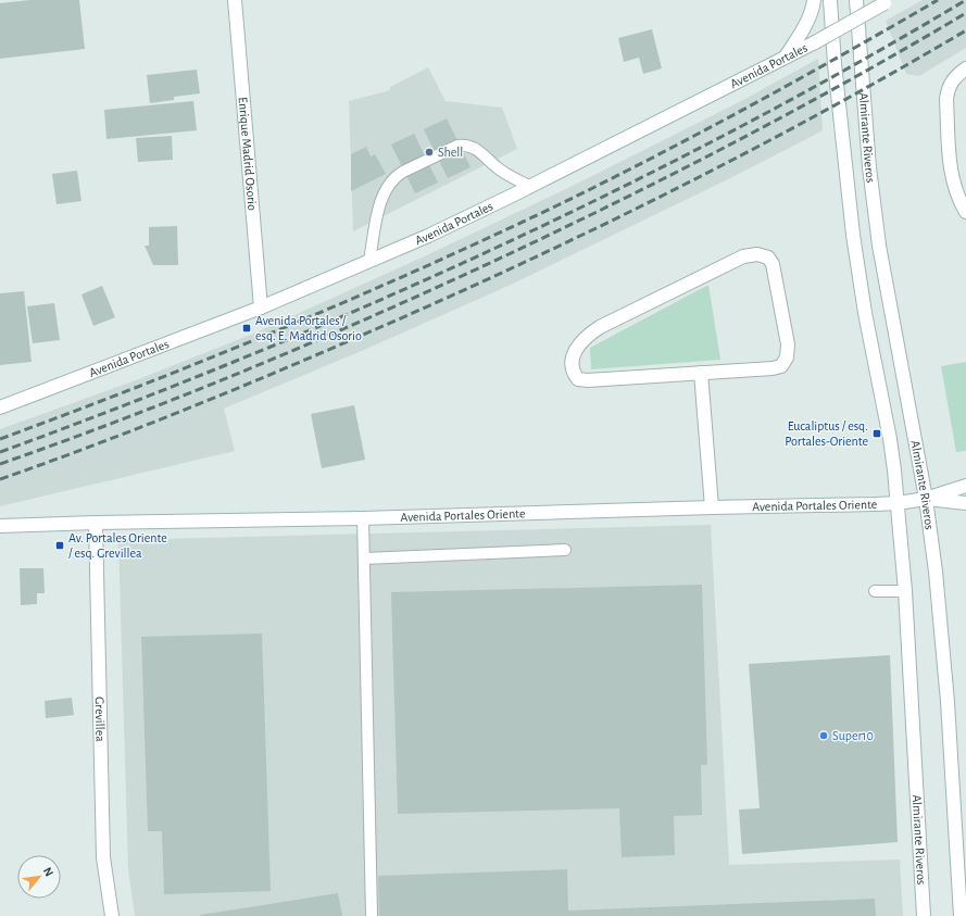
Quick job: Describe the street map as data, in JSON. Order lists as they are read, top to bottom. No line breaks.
{"streets":{"main road":["Avenida Portales","Almirante Riveros","Enrique Madrid Osorio","Avenida Portales Oriente","Grevillea"]},"crossings":[["Avenida Portales","Enrique Madrid Osorio"],["Almirante Riveros","Avenida Portales Oriente"],["Avenida Portales Oriente","Grevillea"]],"places":{"other":["Shell","Super10"],"transit":["Avenida Portales / esq. E. Madrid Osorio","Eucaliptus / esq. Portales-Oriente","Av. Portales Oriente / esq. Grevillea"]},"north":"top right"}
